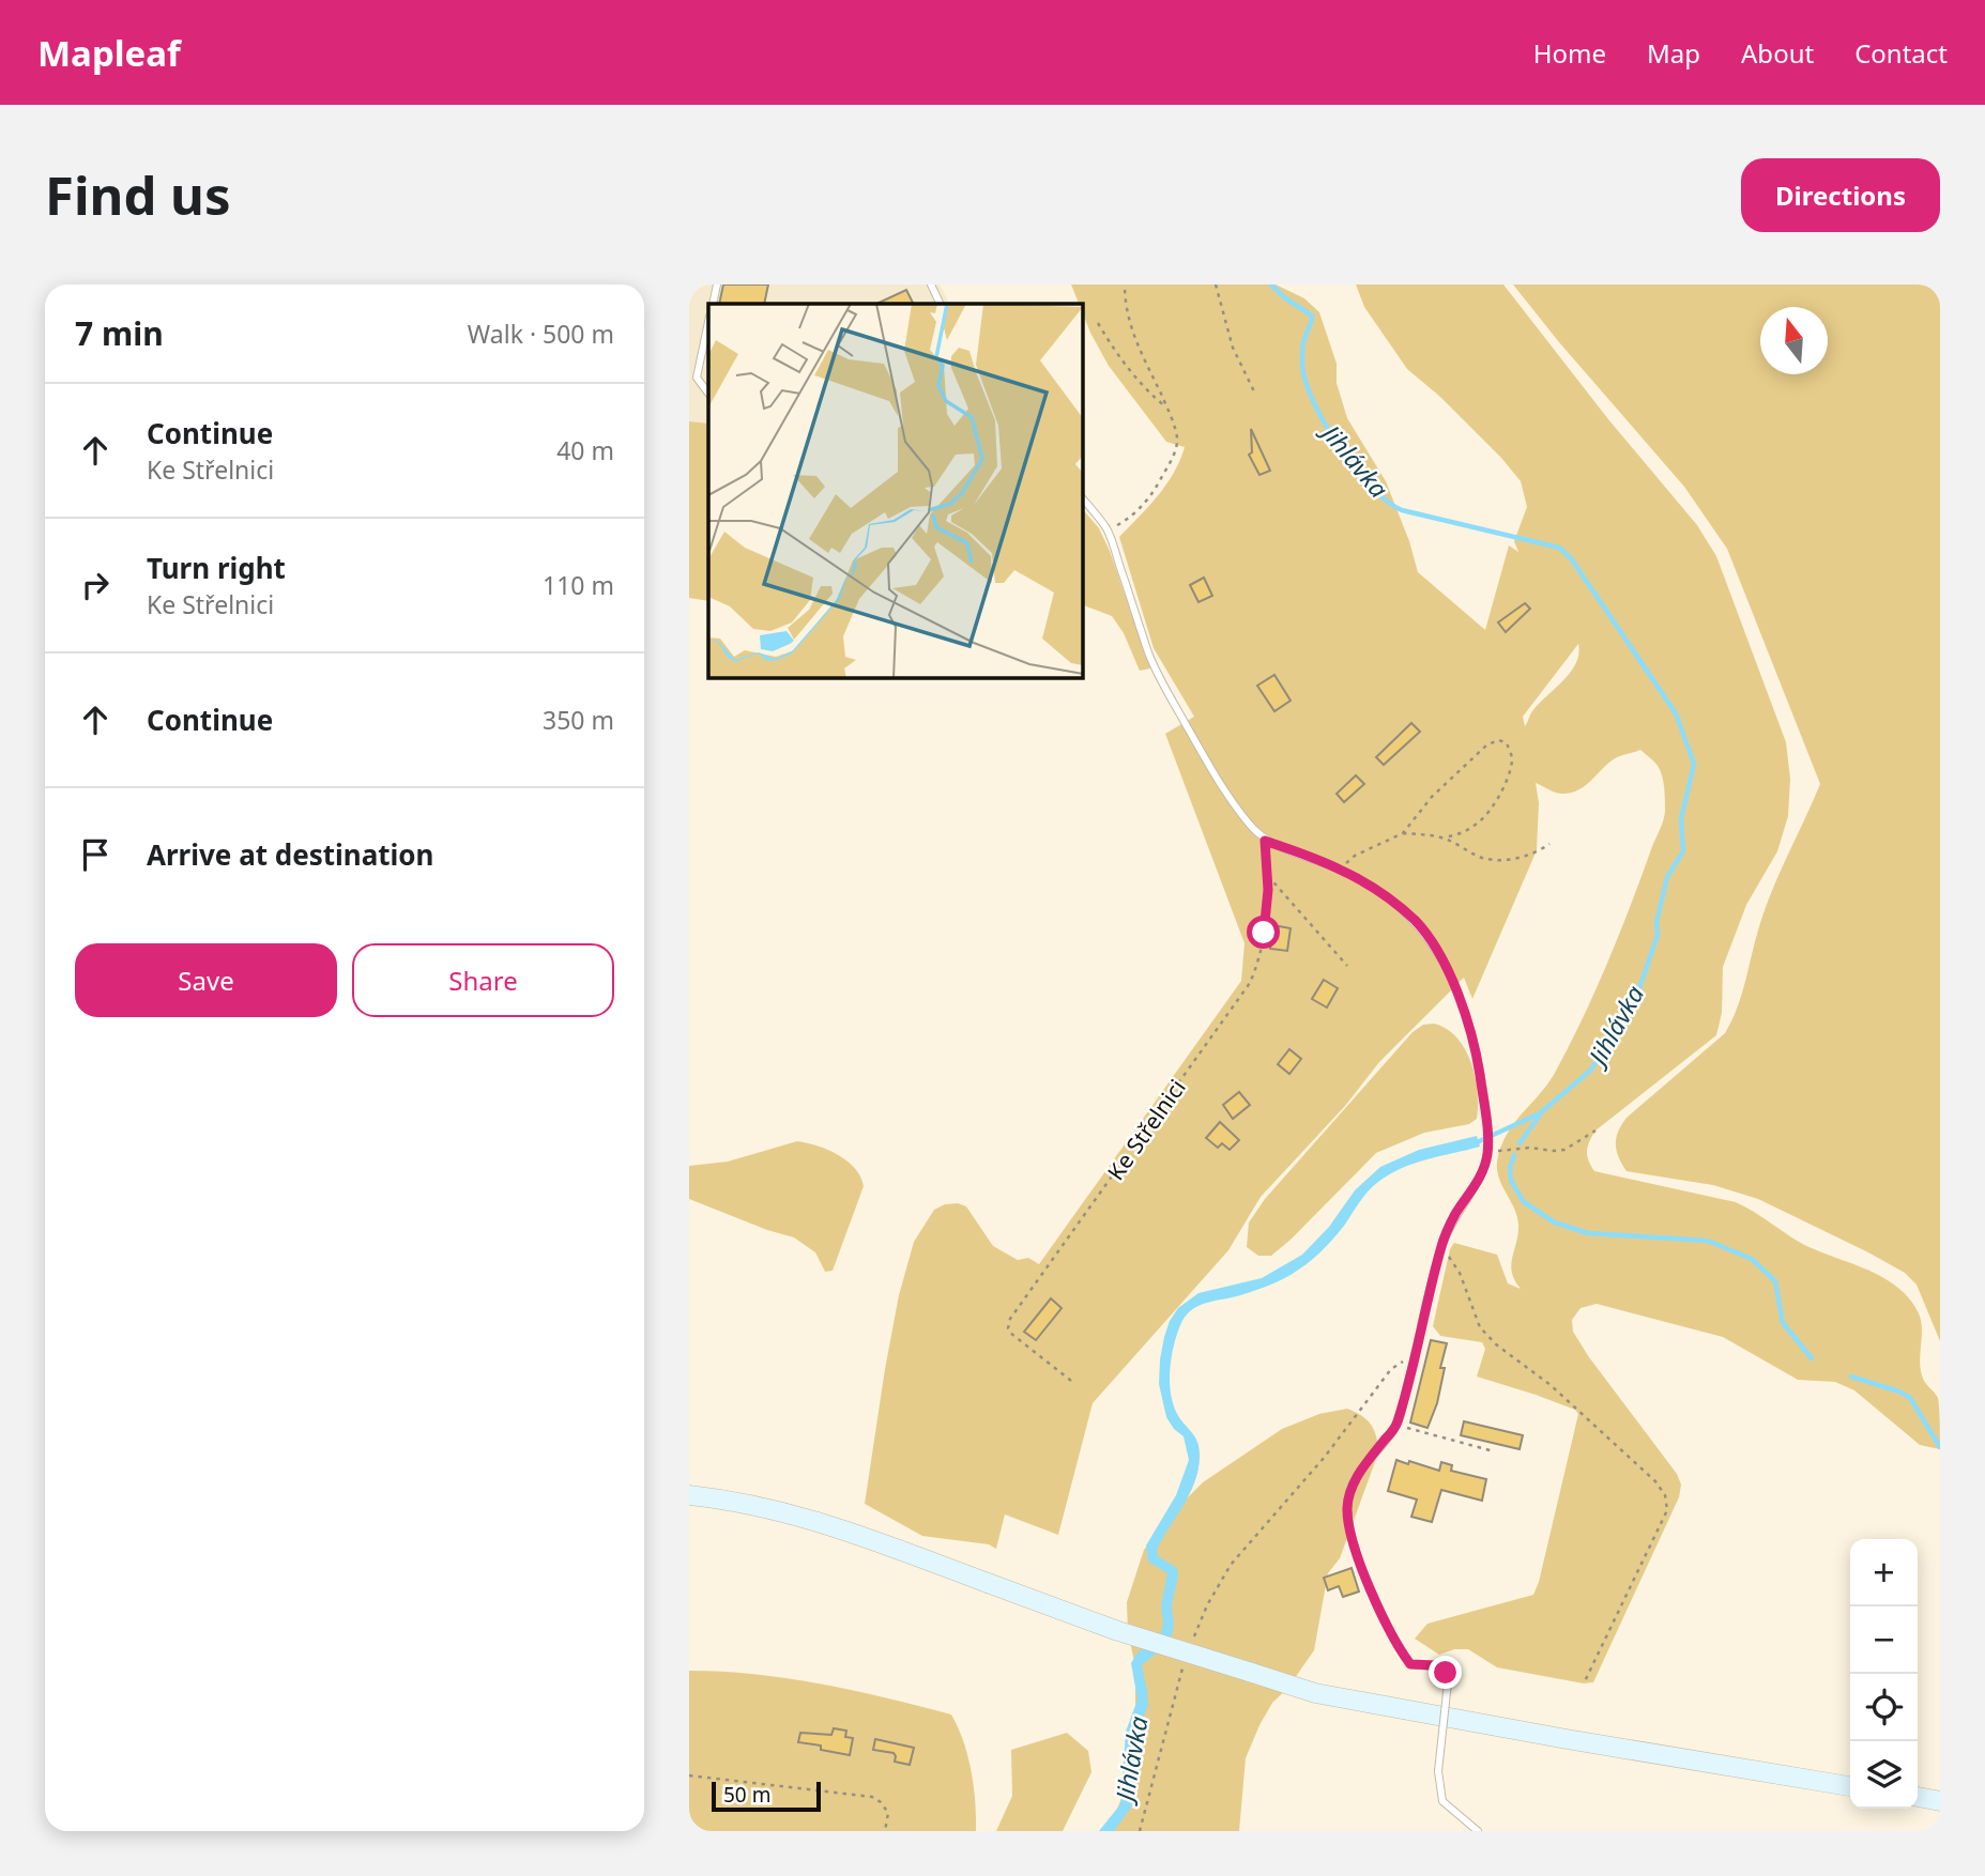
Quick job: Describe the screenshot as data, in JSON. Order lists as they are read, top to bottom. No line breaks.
{"streets":{"path":["Ke Střelnici"]},"water":["Jihlávka"],"scale_bar":"50 m","north":"top","page":{"header":"Mapleaf","nav":["Home","Map","About","Contact"],"buttons":["Directions",["Save","Share"]],"title":"Find us","heading":["7 min","Walk · 500 m"],"list":[["Continue","Ke Střelnici","40 m"],["Turn right","Ke Střelnici","110 m"],["Continue","350 m"],"Arrive at destination"],"map_buttons":["+","−"],"scale":"50 m"}}
